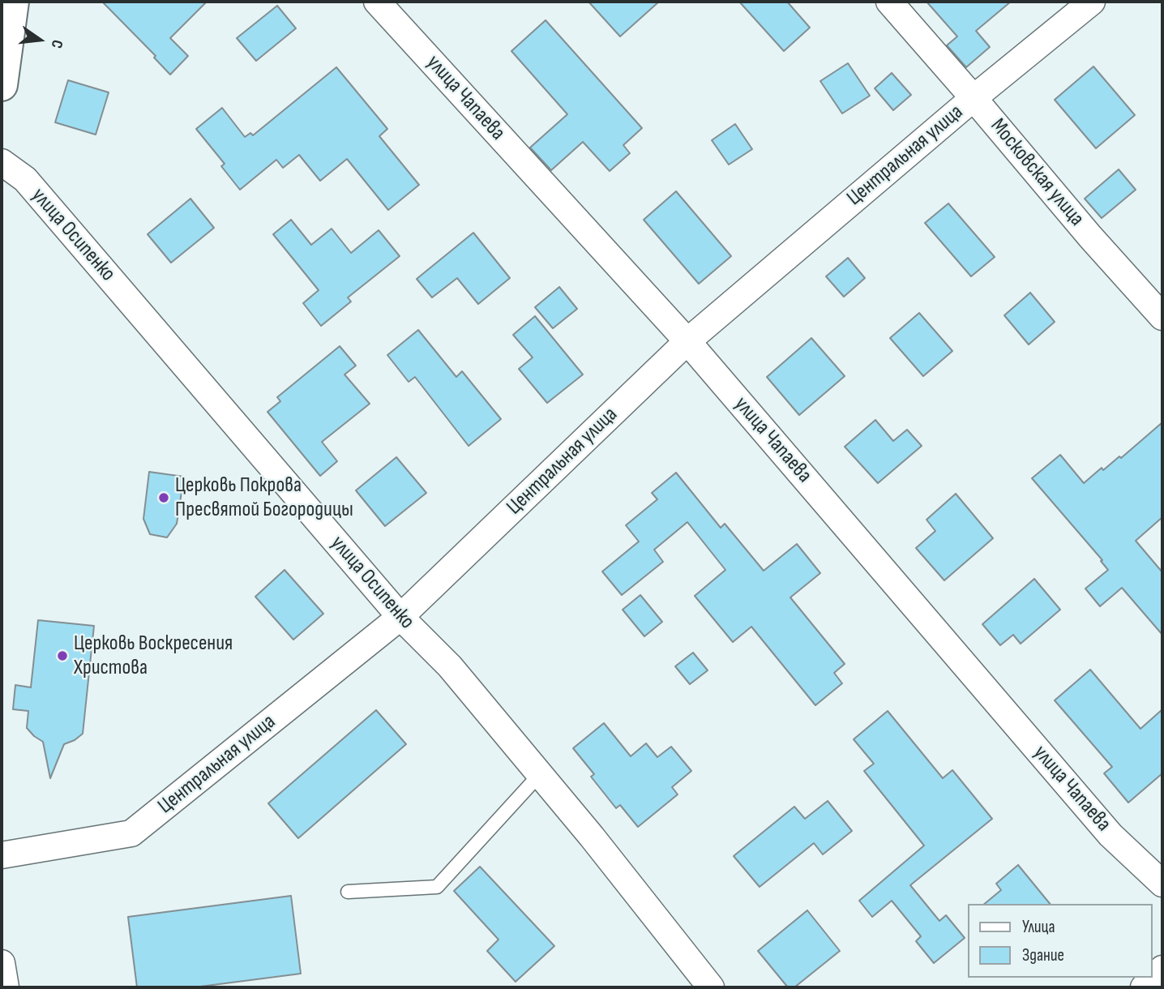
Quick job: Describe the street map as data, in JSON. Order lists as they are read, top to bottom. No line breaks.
{"streets":{"street":["улица Чапаева","Центральная улица","Московская улица","улица Осипенко"]},"crossings":[["улица Чапаева","Центральная улица"],["Центральная улица","Московская улица"],["Центральная улица","улица Осипенко"]],"places":["Церковь Покрова Пресвятой Богородицы","Церковь Воскресения Христова"],"legend":["Улица","Здание"],"north":"right"}
